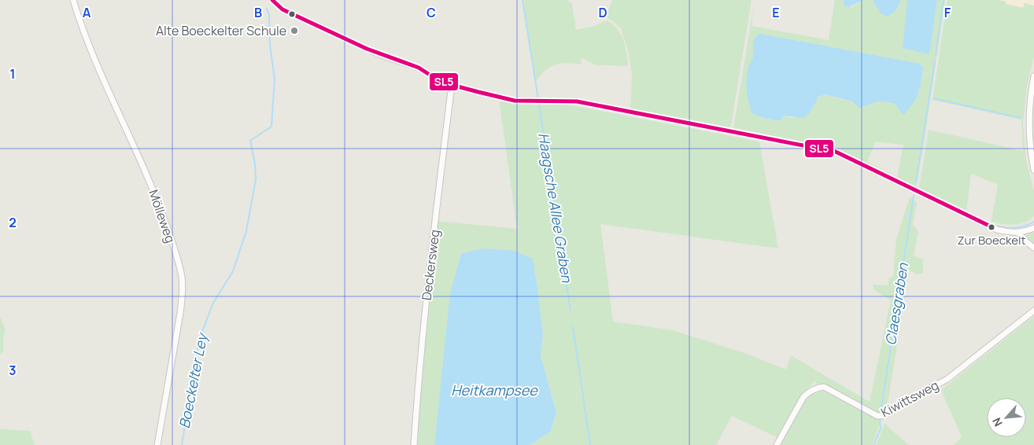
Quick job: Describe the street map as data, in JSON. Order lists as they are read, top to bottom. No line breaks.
{"streets":{"street":["Mölleweg","Deckersweg","Kiwittsweg"]},"water":["Haagsche Allee Graben","Claesgraben","Boeckelter Ley","Heitkampsee"],"places":["Alte Boeckelter Schule","Zur Boeckelt"],"lines":["transit line SL5"],"north":"bottom left","grid":{"columns":["A","B","C","D","E","F"],"rows":["1","2","3"]}}
